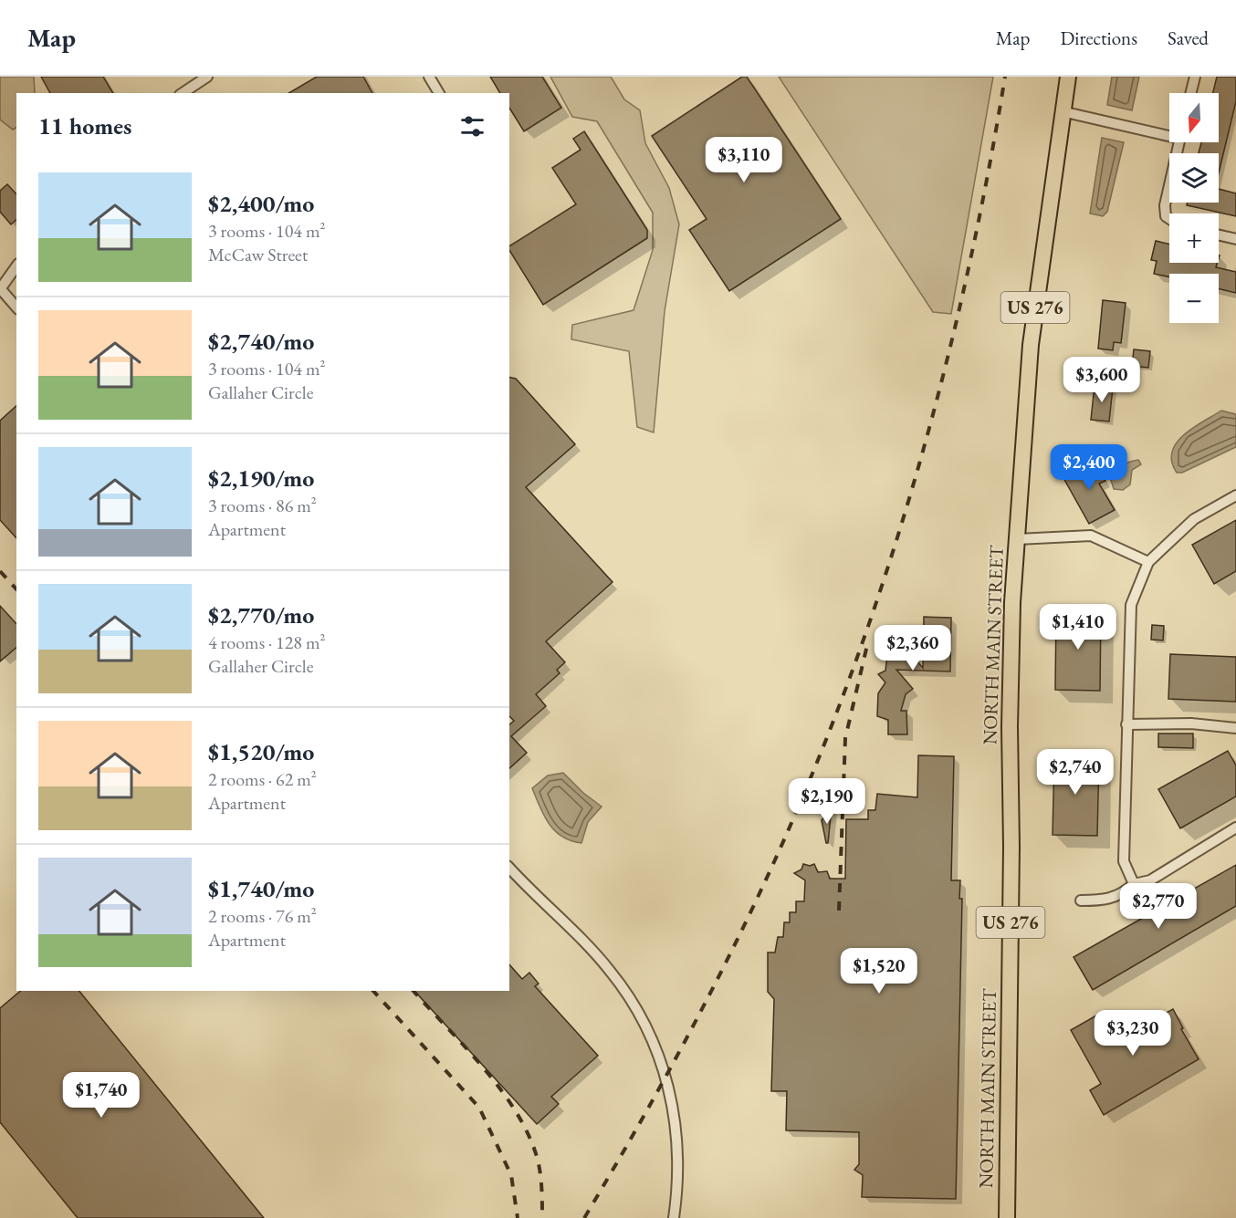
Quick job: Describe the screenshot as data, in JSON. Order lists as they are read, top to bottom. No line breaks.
{"streets":{"main road":["US 276","NORTH MAIN STREET"]},"north":"bottom","page":{"header":"Map","nav":["Map","Directions","Saved"],"map_buttons":["+","−"],"heading":"11 homes","price":["$3,110","$3,600","$2,400","$1,410","$2,360","$2,740","$2,190","$2,770","$1,520","$3,230","$1,740"],"list":[{"name":"$2,400/mo","note":"3 rooms · 104 m² · McCaw Street"},{"name":"$2,740/mo","note":"3 rooms · 104 m² · Gallaher Circle"},{"name":"$2,190/mo","note":"3 rooms · 86 m² · Apartment"},{"name":"$2,770/mo","note":"4 rooms · 128 m² · Gallaher Circle"},{"name":"$1,520/mo","note":"2 rooms · 62 m² · Apartment"},{"name":"$1,740/mo","note":"2 rooms · 76 m² · Apartment"}]}}
